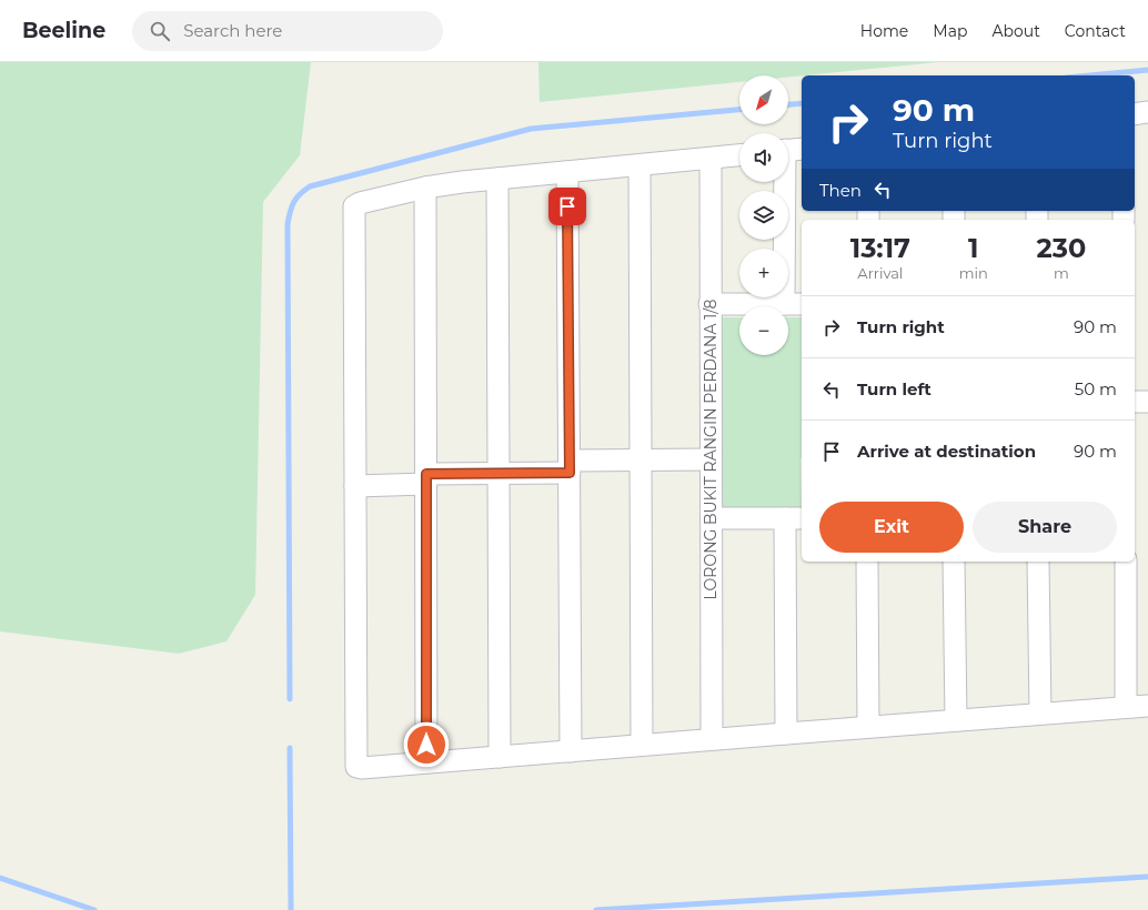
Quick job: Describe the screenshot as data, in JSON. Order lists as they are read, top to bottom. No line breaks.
{"streets":{"street":["LORONG BUKIT RANGIN PERDANA 1/8"]},"north":"bottom left","page":{"header":"Beeline","search":"Search here","nav":["Home","Map","About","Contact"],"map_buttons":["+","−"],"turn":["90 m","Turn right"],"then":"Then","eta":["13:17","Arrival","1","min","230","m"],"list":[{"name":"Turn right","value":"90 m"},{"name":"Turn left","value":"50 m"},{"name":"Arrive at destination","value":"90 m"}],"buttons":["Exit","Share"]}}
